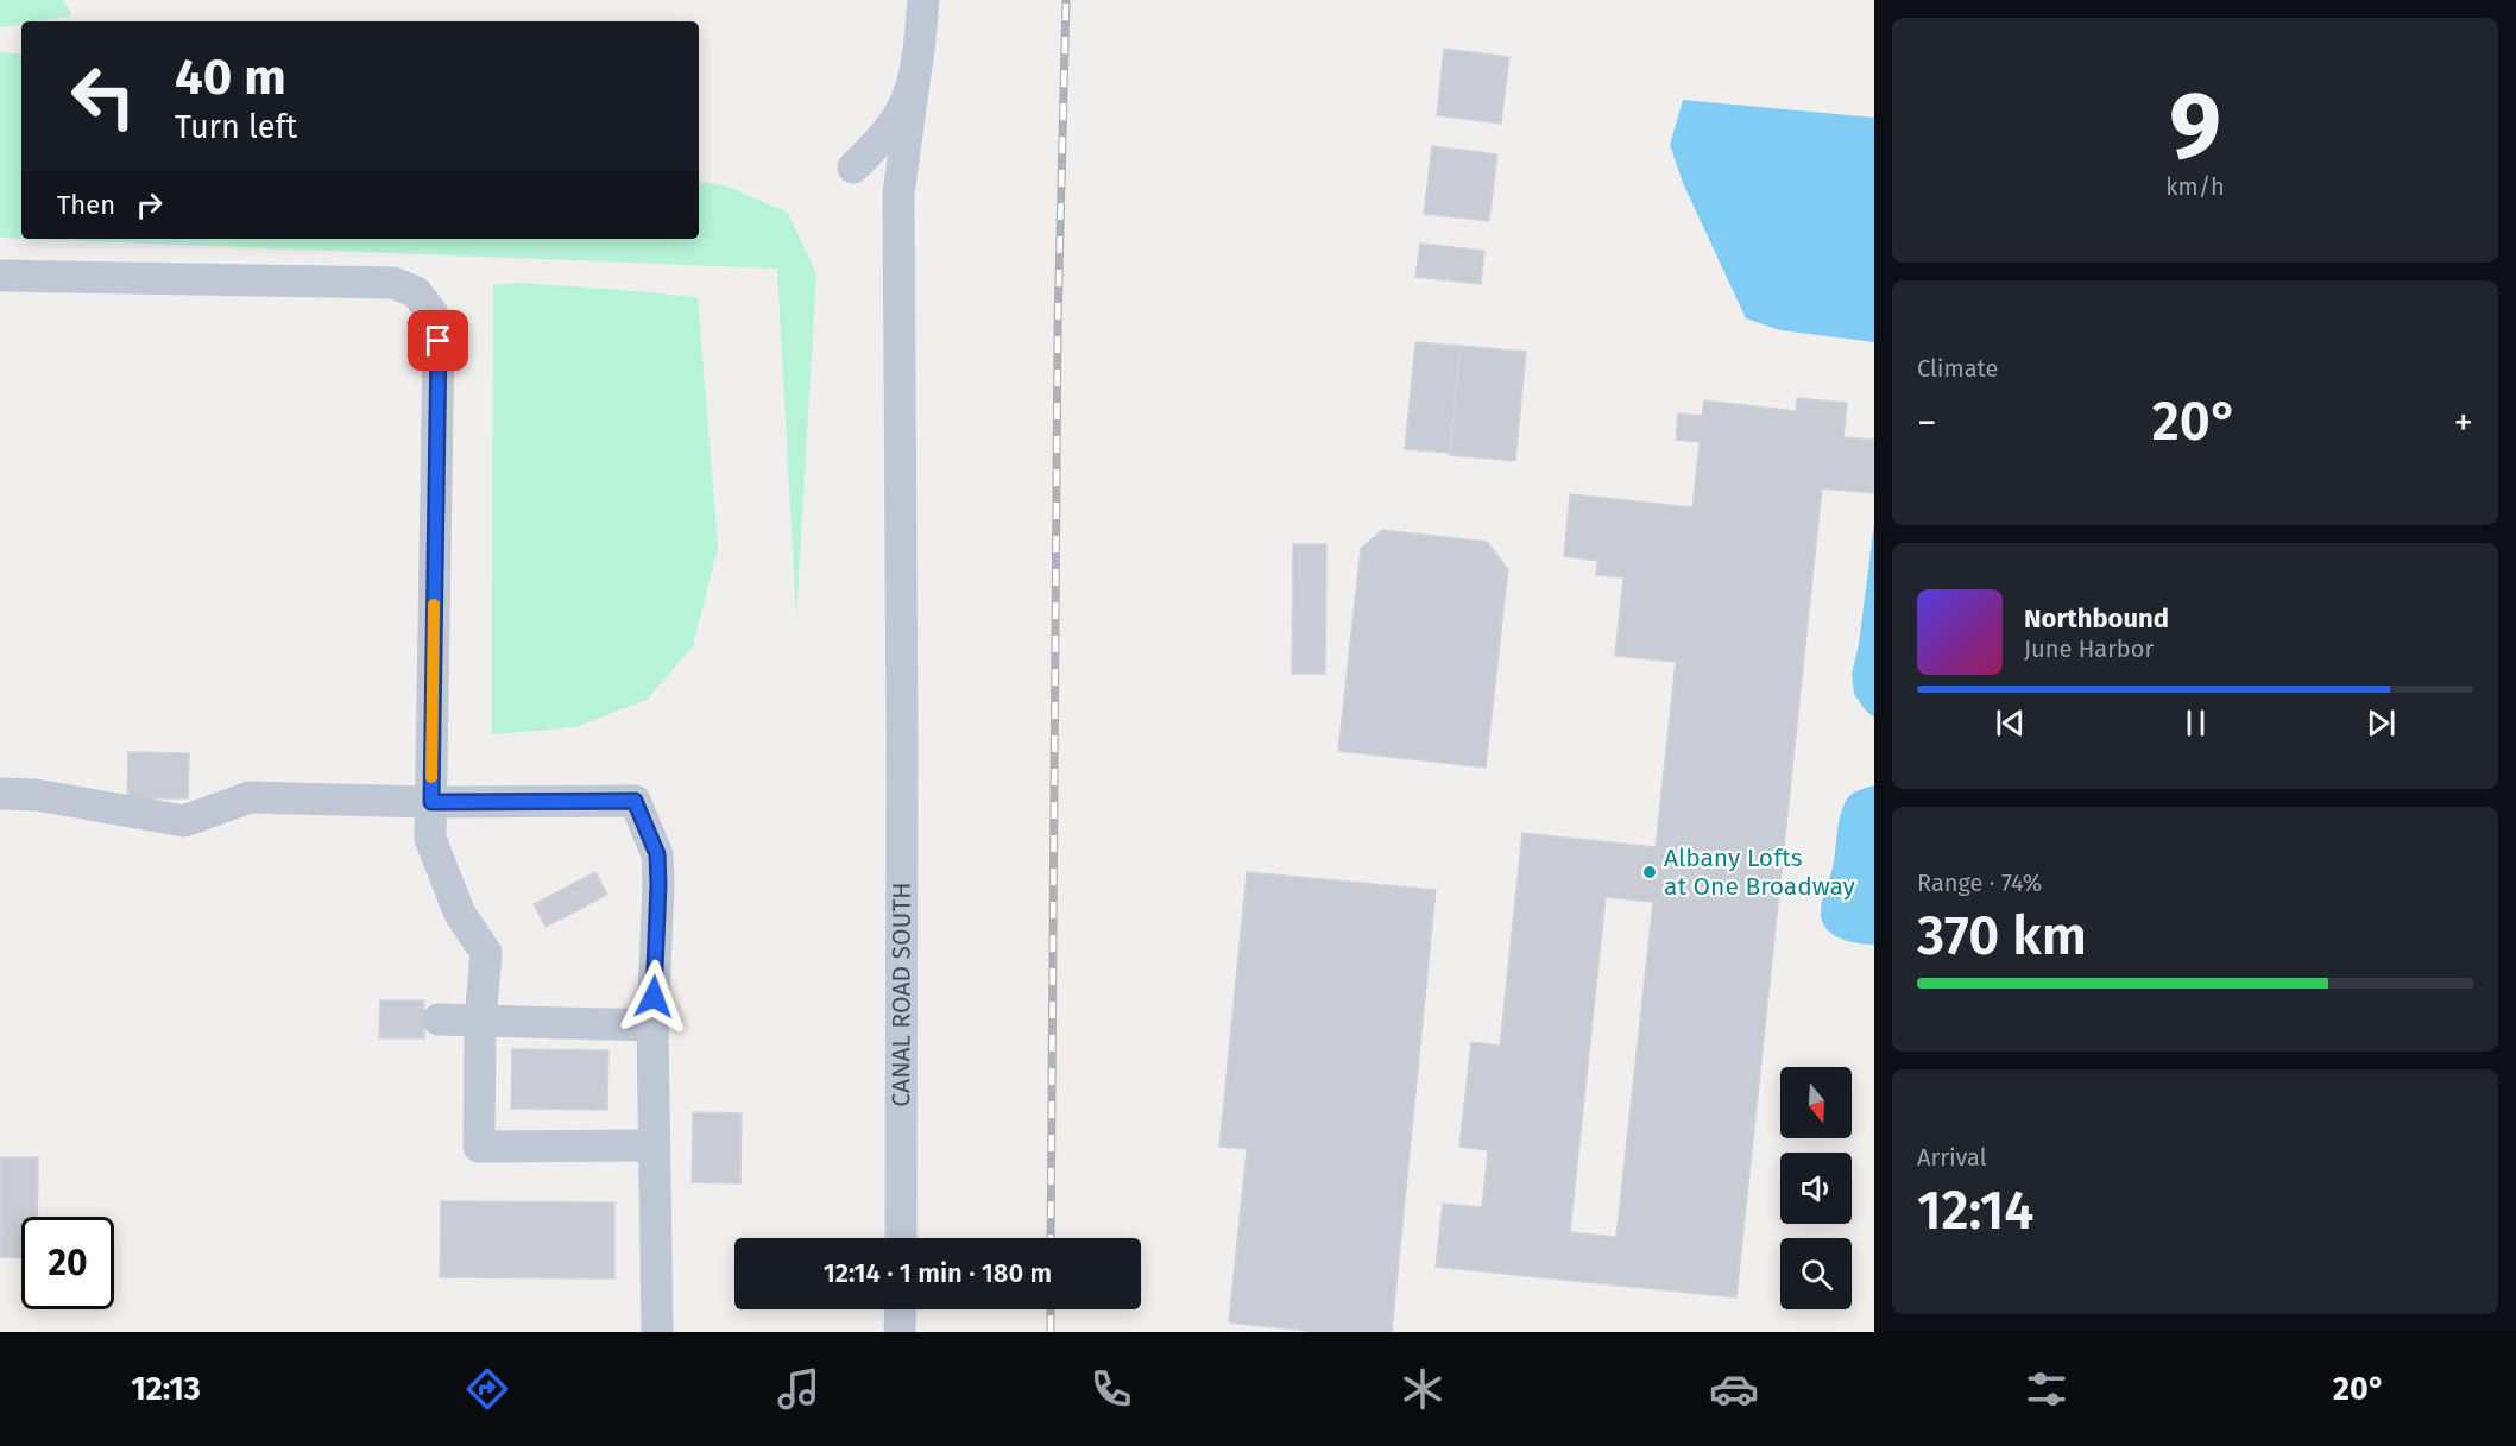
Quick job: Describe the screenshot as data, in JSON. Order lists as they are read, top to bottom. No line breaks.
{"streets":{"street":["CANAL ROAD SOUTH"]},"places":["Albany Lofts at One Broadway"],"north":"bottom","page":{"tile":[["9","km/h"],"Climate",["Range · 74%","370 km"],["Arrival","12:14"]],"turn":["40 m","Turn left"],"then":"Then","heat":["−","20°","+"],"song":["Northbound","June Harbor"],"limit":"20","trip":"12:14 · 1 min · 180 m","tabs":["12:13","20°"]}}
